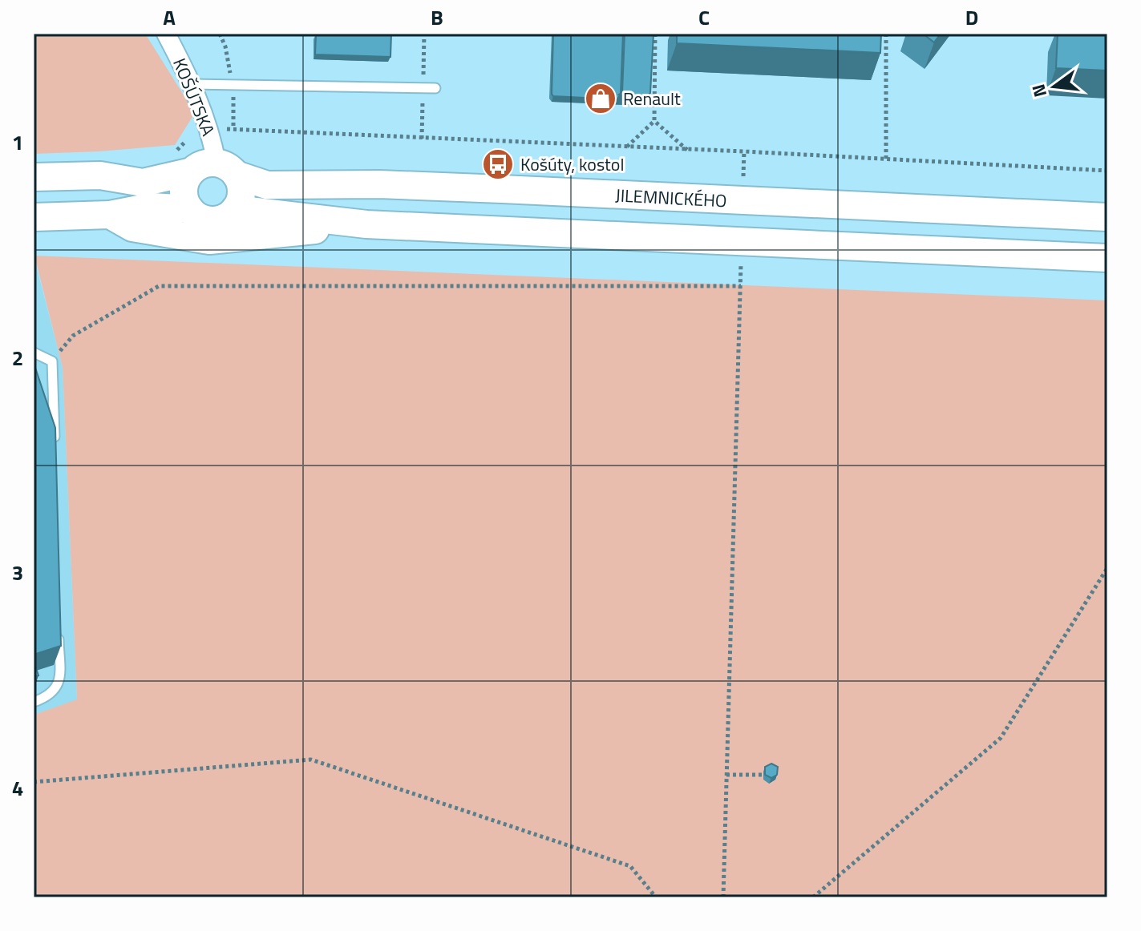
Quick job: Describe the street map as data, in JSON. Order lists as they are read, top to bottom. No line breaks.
{"streets":{"main road":["JILEMNICKÉHO"],"street":["KOŠÚTSKA"]},"crossings":[["KOŠÚTSKA","JILEMNICKÉHO"]],"places":{"shop":["Renault"],"bus stop":["Košúty, kostol"]},"north":"left","grid":{"columns":["A","B","C","D"],"rows":["1","2","3","4"]}}
